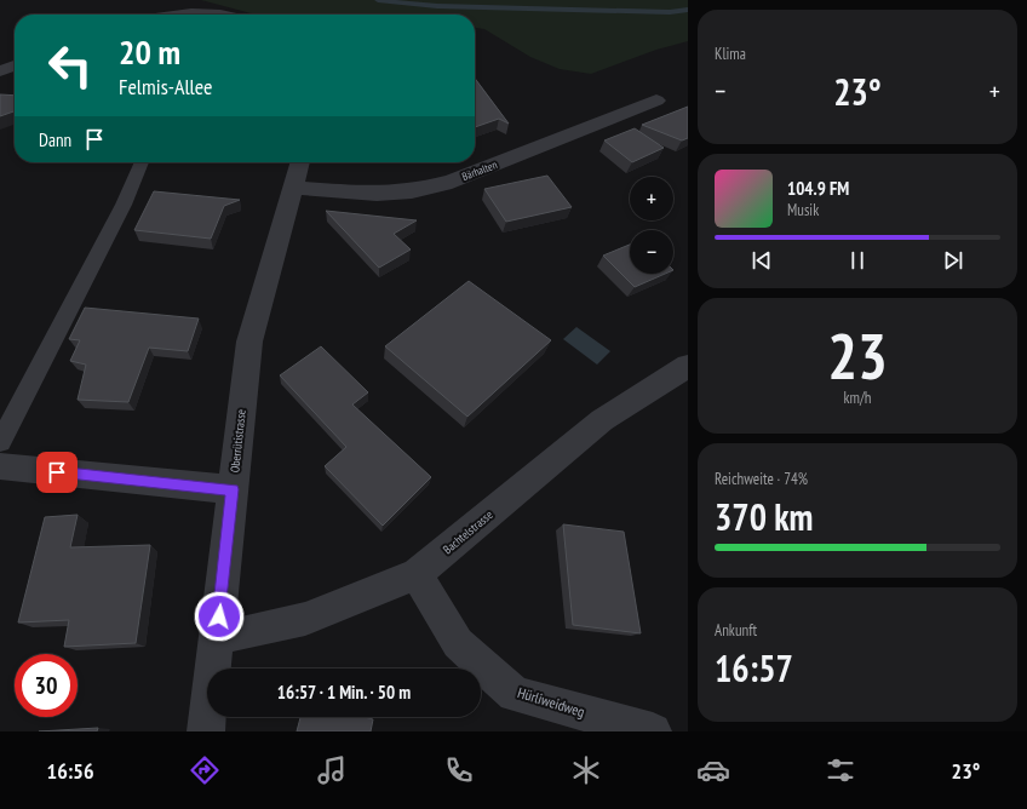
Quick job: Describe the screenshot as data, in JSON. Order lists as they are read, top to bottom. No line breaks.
{"streets":{"street":["Bärhalten","Oberrütistrasse","Bachtelstrasse","Hürliweidweg"]},"crossings":[["Bärhalten","Oberrütistrasse"],["Oberrütistrasse","Bachtelstrasse"],["Bachtelstrasse","Hürliweidweg"]],"page":{"tile":["Klima",["23","km/h"],["Reichweite · 74%","370 km"],["Ankunft","16:57"]],"turn":["20 m","Felmis-Allee"],"heat":["−","23°","+"],"then":"Dann","song":["104.9 FM","Musik"],"map_buttons":["+","−"],"limit":"30","trip":"16:57 · 1 Min. · 50 m","tabs":["16:56","23°"]}}
